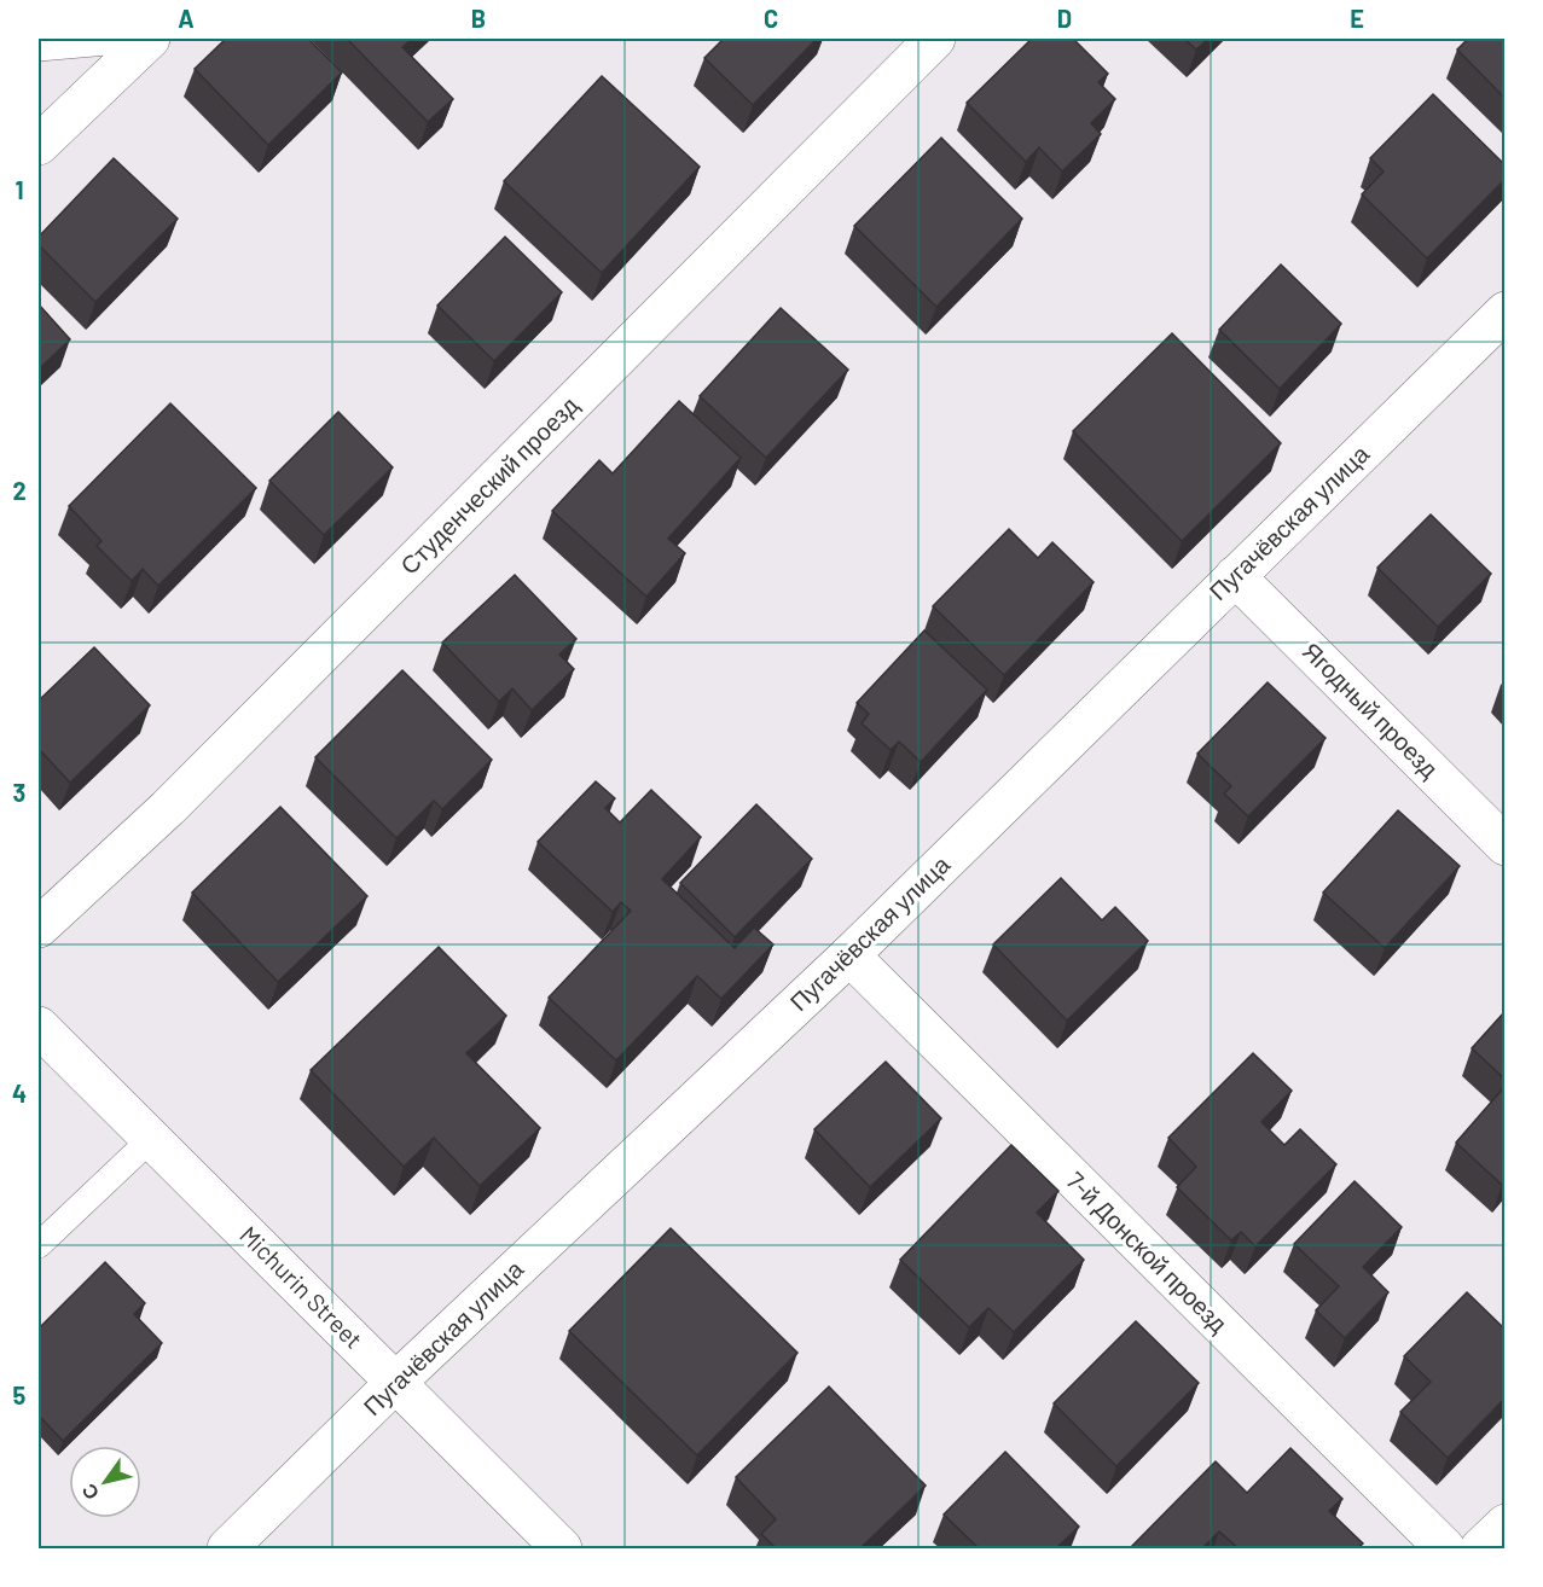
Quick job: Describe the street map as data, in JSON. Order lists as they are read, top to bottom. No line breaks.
{"streets":{"street":["Студенческий проезд","Пугачёвская улица","Ягодный проезд","7-й Донской проезд","Michurin Street"]},"crossings":[["Пугачёвская улица","Ягодный проезд"],["Пугачёвская улица","7-й Донской проезд"],["Пугачёвская улица","Michurin Street"]],"north":"bottom left","grid":{"columns":["A","B","C","D","E"],"rows":["1","2","3","4","5"]}}
